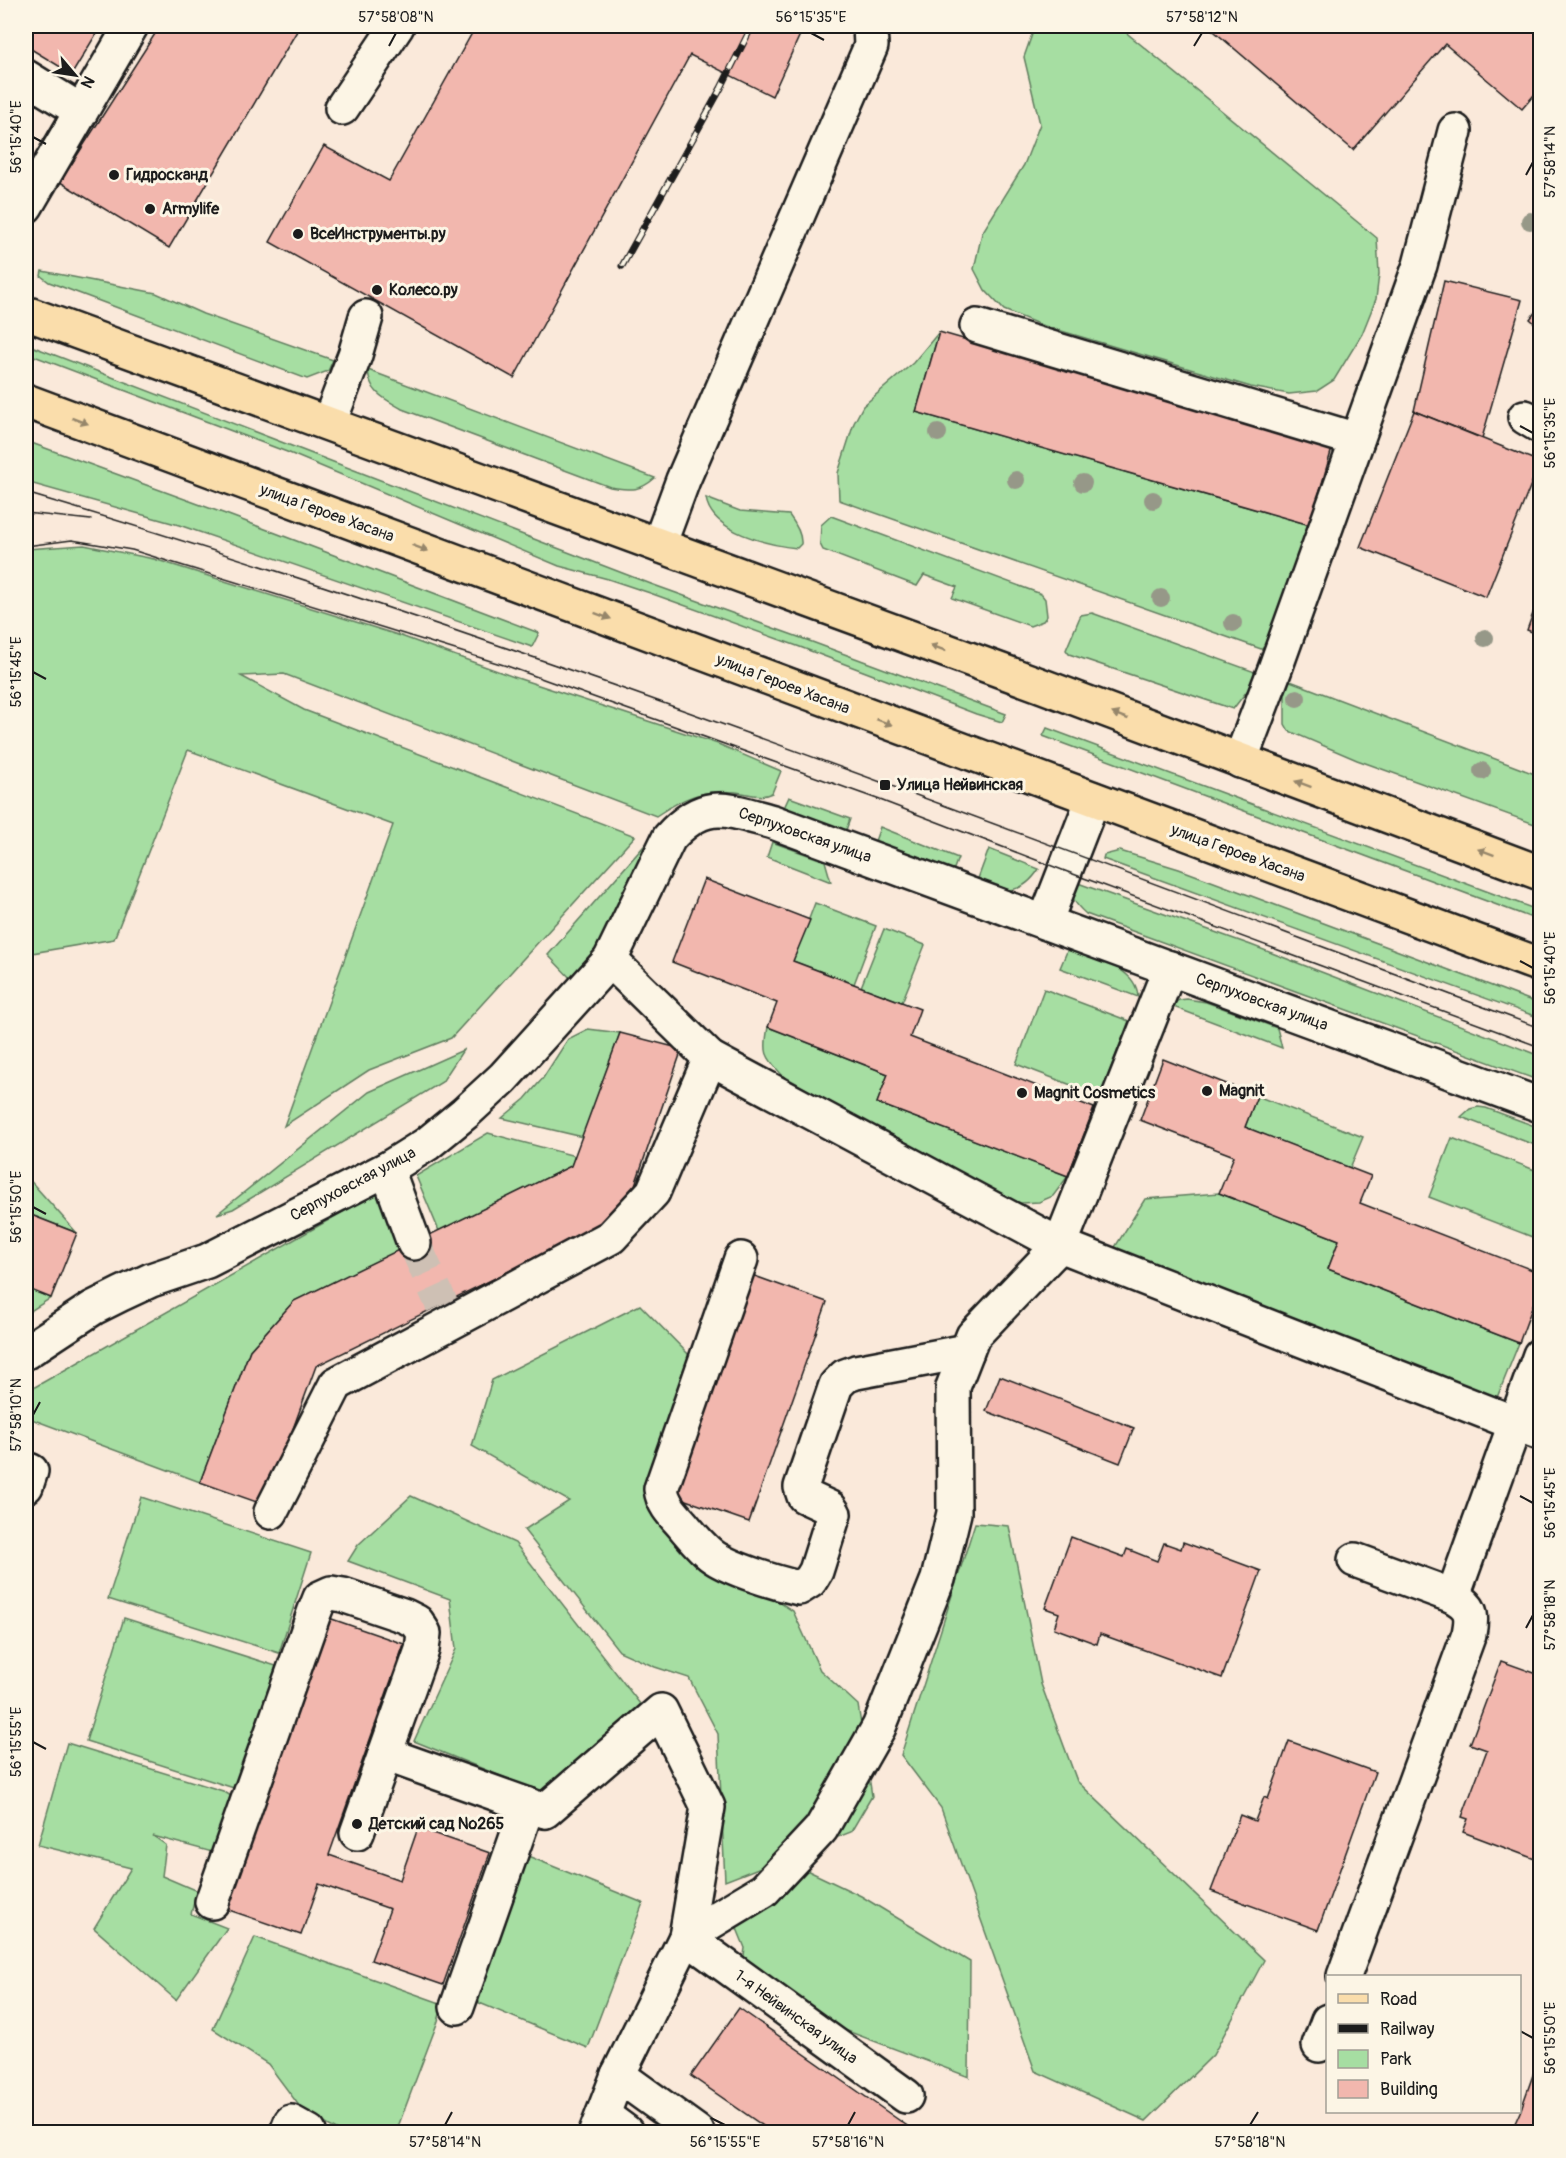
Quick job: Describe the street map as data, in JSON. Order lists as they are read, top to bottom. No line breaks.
{"streets":{"main road":["улица Героев Хасана"],"street":["Серпуховская улица","1-я Нейвинская улица"]},"places":{"other":["Гидросканд","Armylife","ВсеИнструменты.ру","Колесо.ру","Magnit","Magnit Cosmetics","Детский сад №265"],"transit":["Улица Нейвинская"]},"legend":["Road","Railway","Park","Building"],"north":"bottom right","coordinates":["57°58'08\"N","56°15'35\"E","57°58'12\"N","56°15'40\"E","57°58'14\"N","56°15'45\"E","56°15'50\"E","57°58'10\"N","57°58'18\"N","56°15'55\"E","57°58'16\"N"]}
